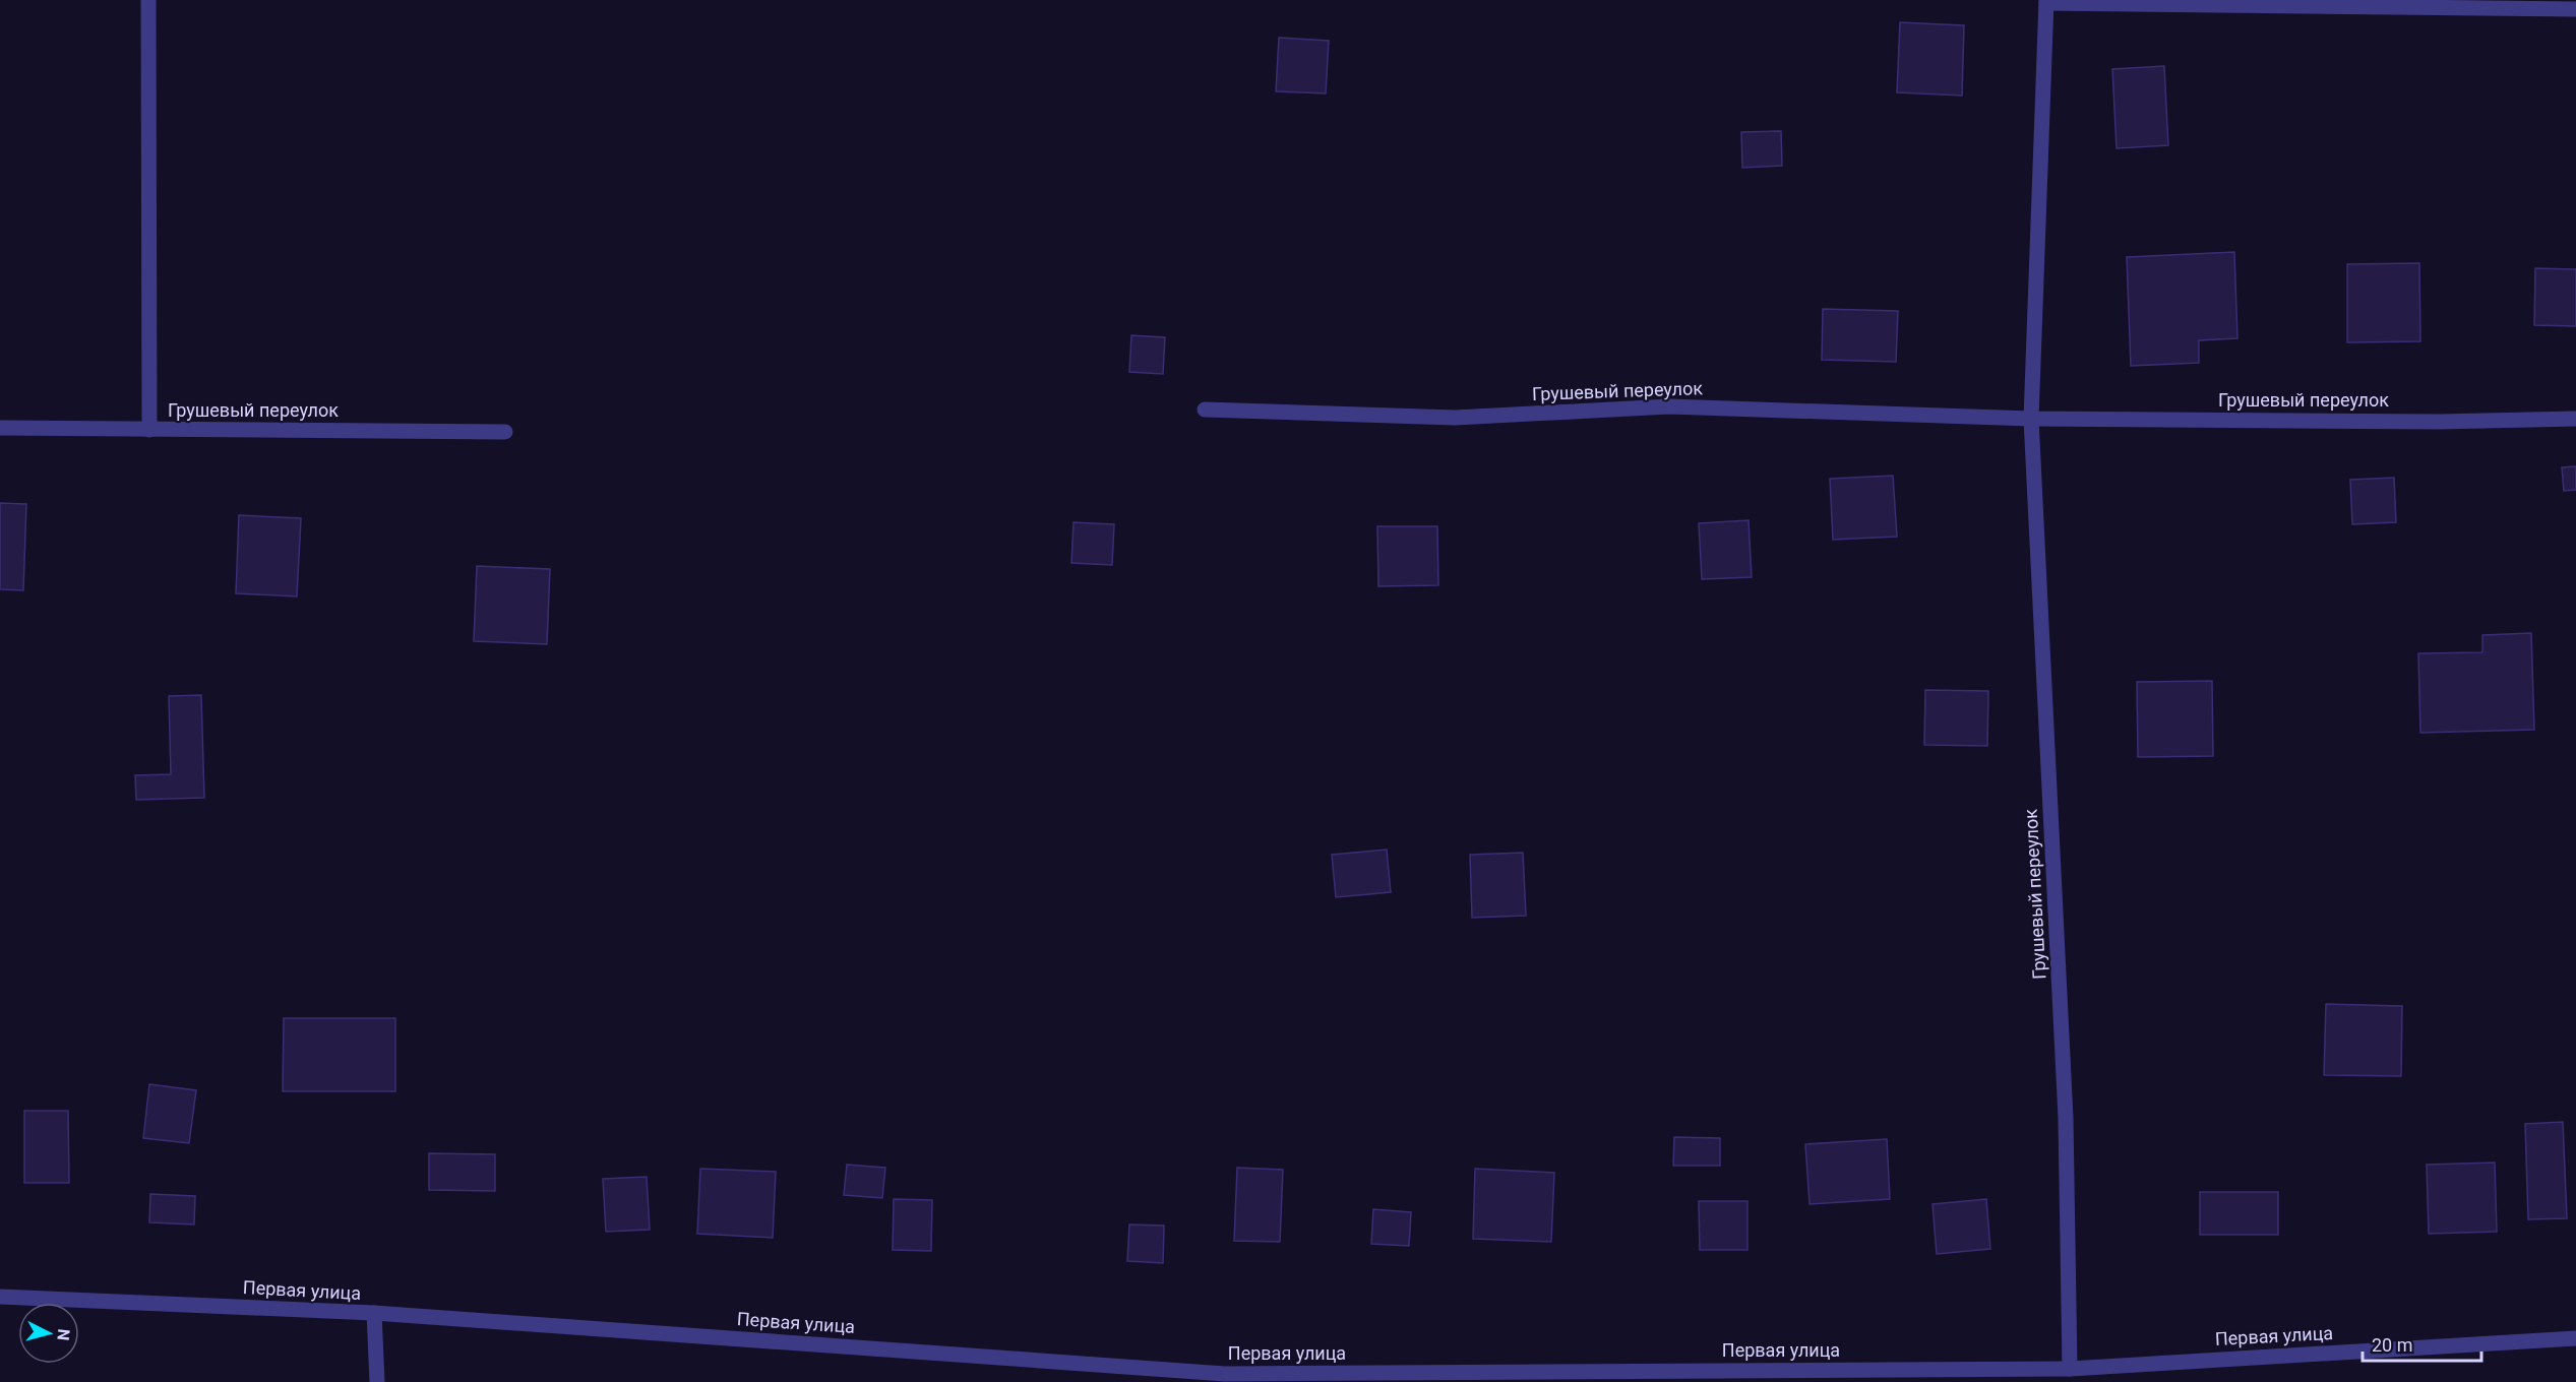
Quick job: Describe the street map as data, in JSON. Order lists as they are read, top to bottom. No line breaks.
{"streets":{"street":["Грушевый переулок","Первая улица"]},"crossings":[["Грушевый переулок","Первая улица"]],"scale_bar":"20 m","north":"right"}
